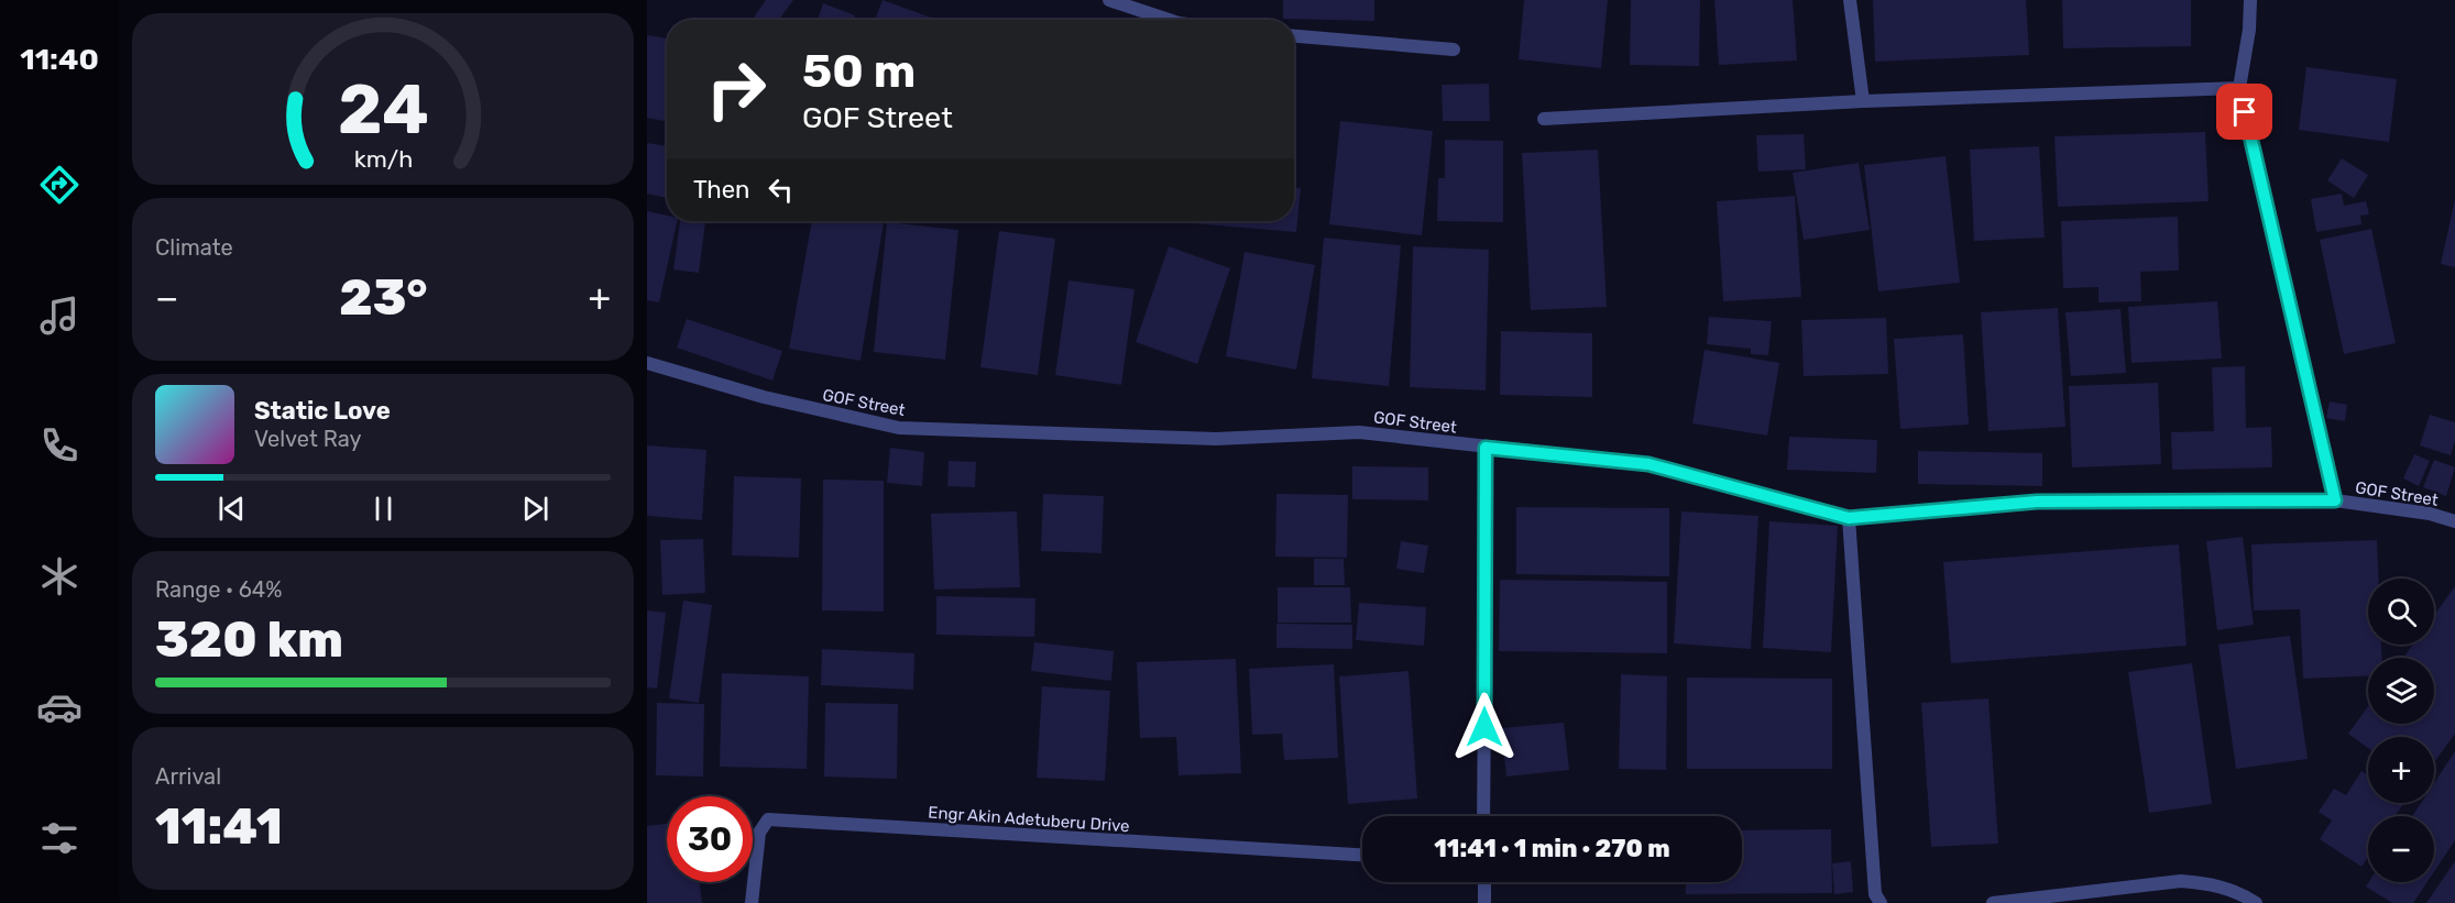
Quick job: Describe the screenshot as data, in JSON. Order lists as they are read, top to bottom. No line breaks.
{"streets":{"street":["GOF Street","Engr Akin Adetuberu Drive"]},"page":{"tabs":"11:40","turn":["50 m","GOF Street"],"then":"Then","tile":["Climate",["Range · 64%","320 km"],["Arrival","11:41"]],"heat":["−","23°","+"],"song":["Static Love","Velvet Ray"],"map_buttons":["+","−"],"limit":"30","trip":"11:41 · 1 min · 270 m","gauge":["24","km/h"]}}
